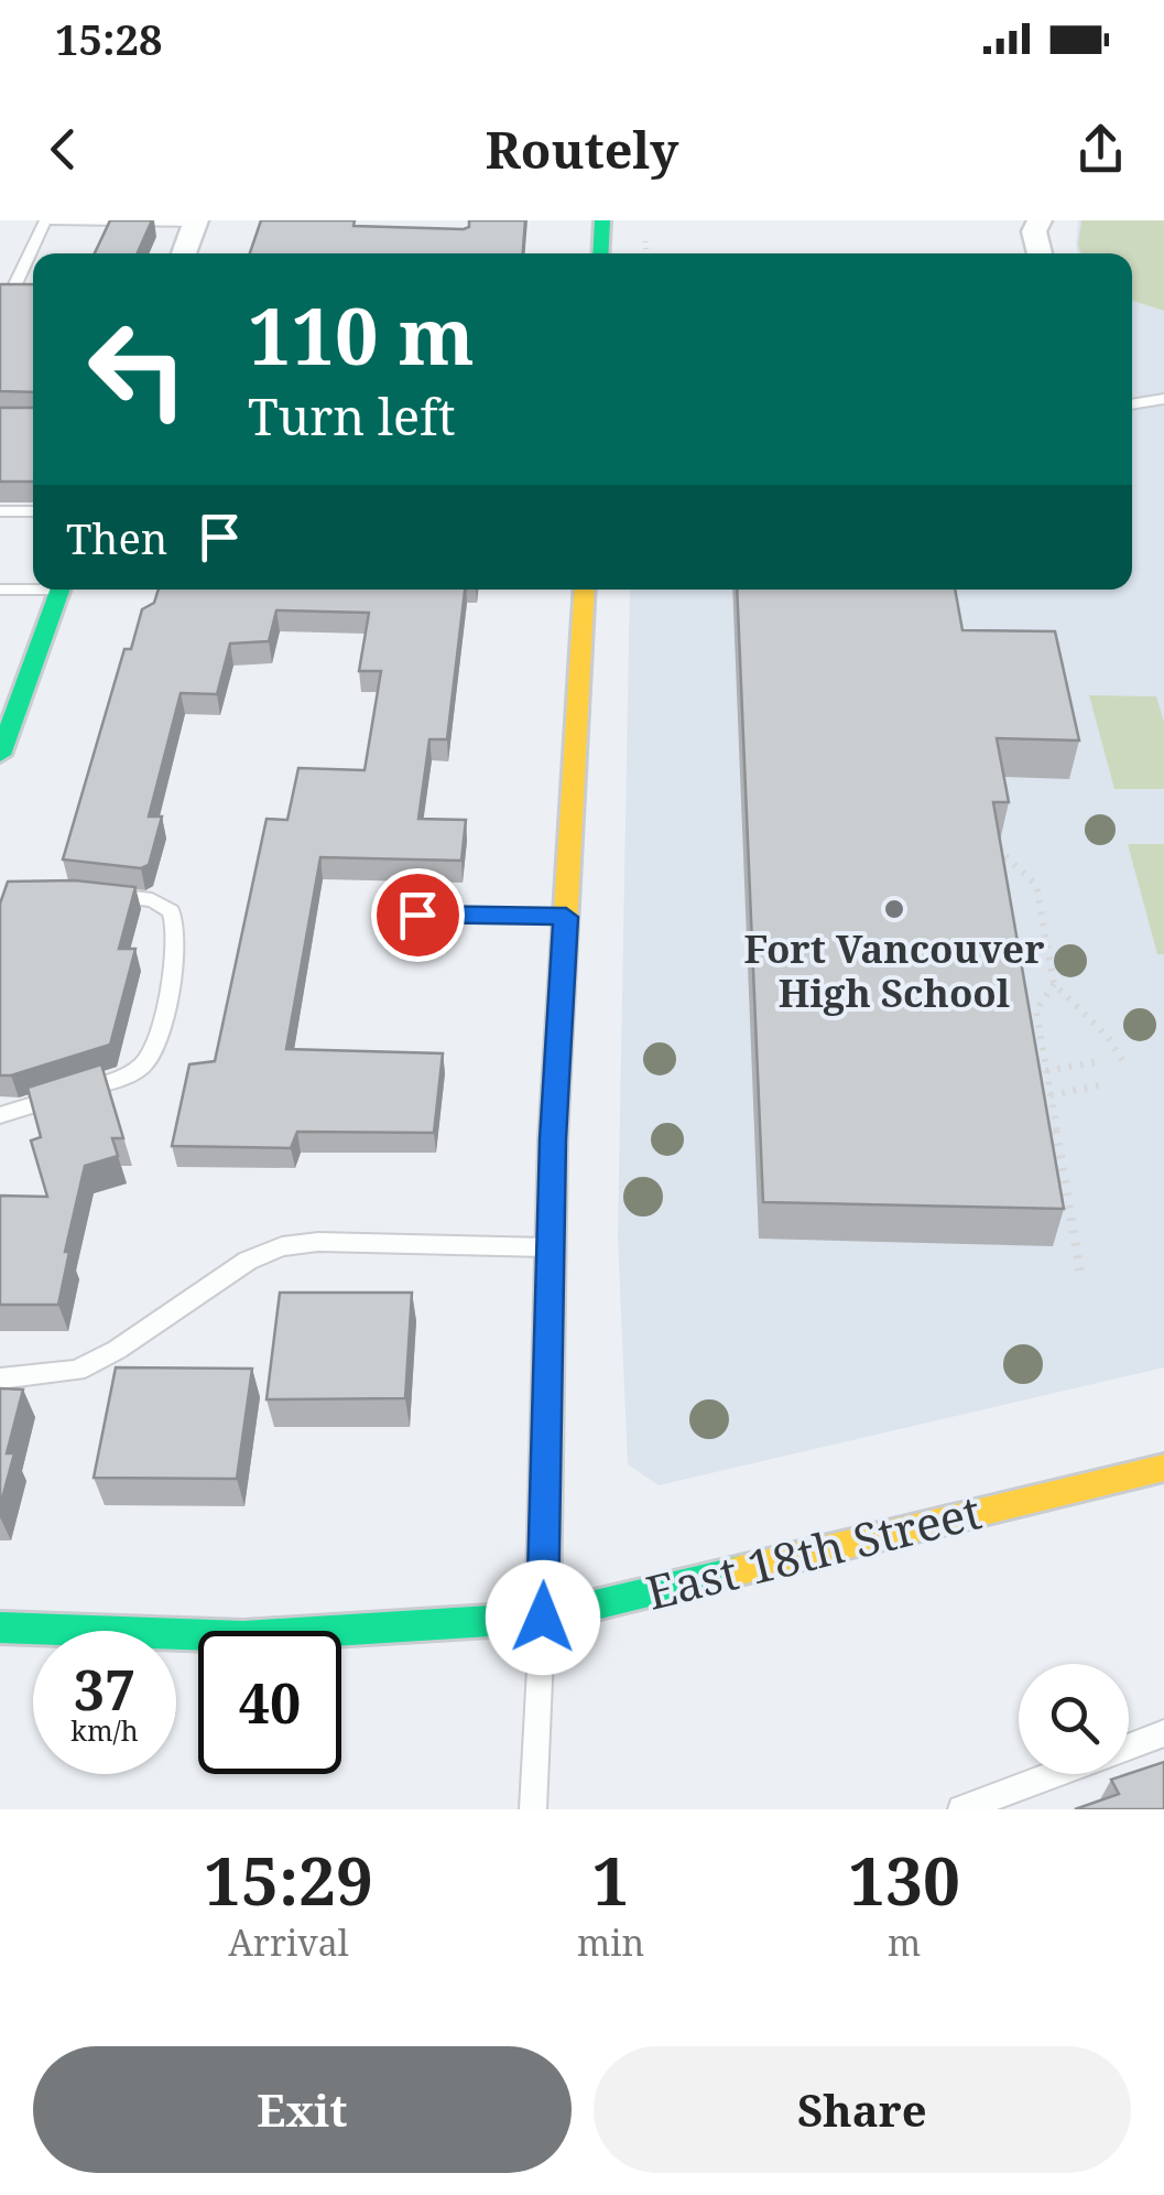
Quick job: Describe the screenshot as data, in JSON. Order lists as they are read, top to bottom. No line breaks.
{"streets":{"street":["East 18th Street"]},"places":["Fort Vancouver High School"],"page":{"status":"15:28","header":"Routely","turn":["110 m","Turn left"],"then":"Then","speed":"37 km/h","limit":"40","eta":["15:29","Arrival","1","min","130","m"],"buttons":["Exit","Share"]}}
